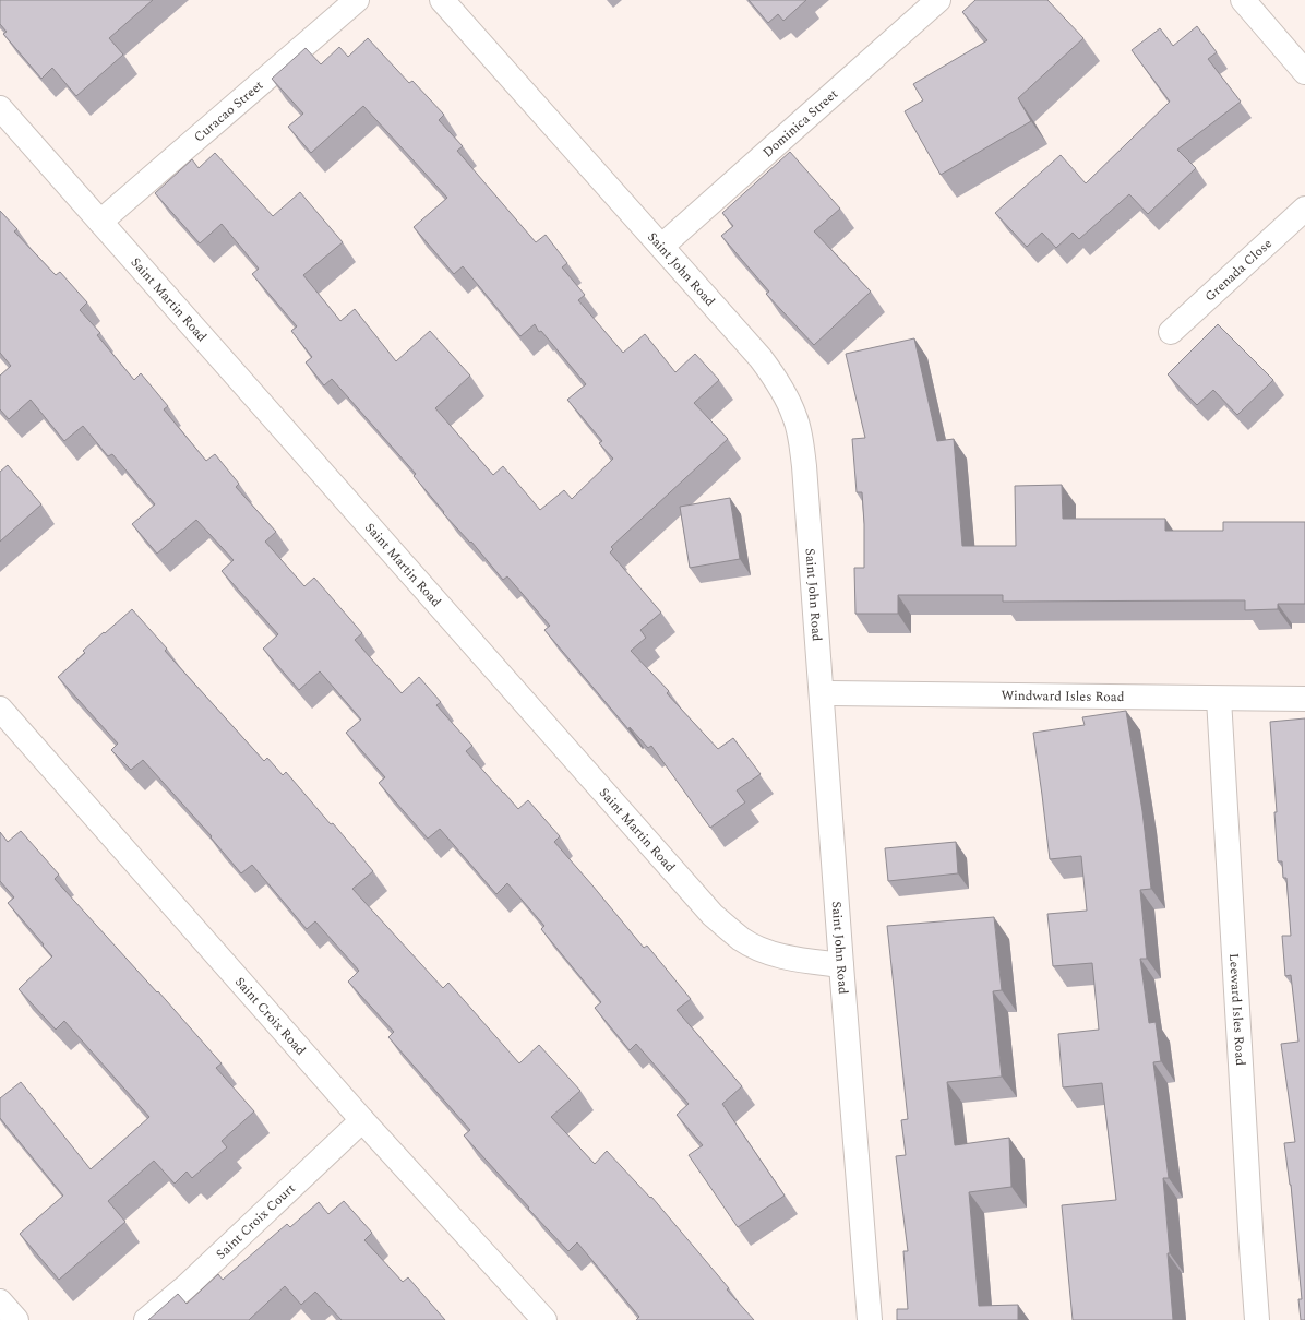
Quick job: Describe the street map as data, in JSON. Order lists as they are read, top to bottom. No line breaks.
{"streets":{"street":["Curacao Street","Dominica Street","Saint John Road","Grenada Close","Saint Martin Road","Windward Isles Road","Leeward Isles Road","Saint Croix Road","Saint Croix Court"]},"crossings":[["Curacao Street","Saint Martin Road"],["Dominica Street","Saint John Road"],["Saint John Road","Saint Martin Road"],["Saint John Road","Windward Isles Road"],["Windward Isles Road","Leeward Isles Road"],["Saint Croix Road","Saint Croix Court"]]}
